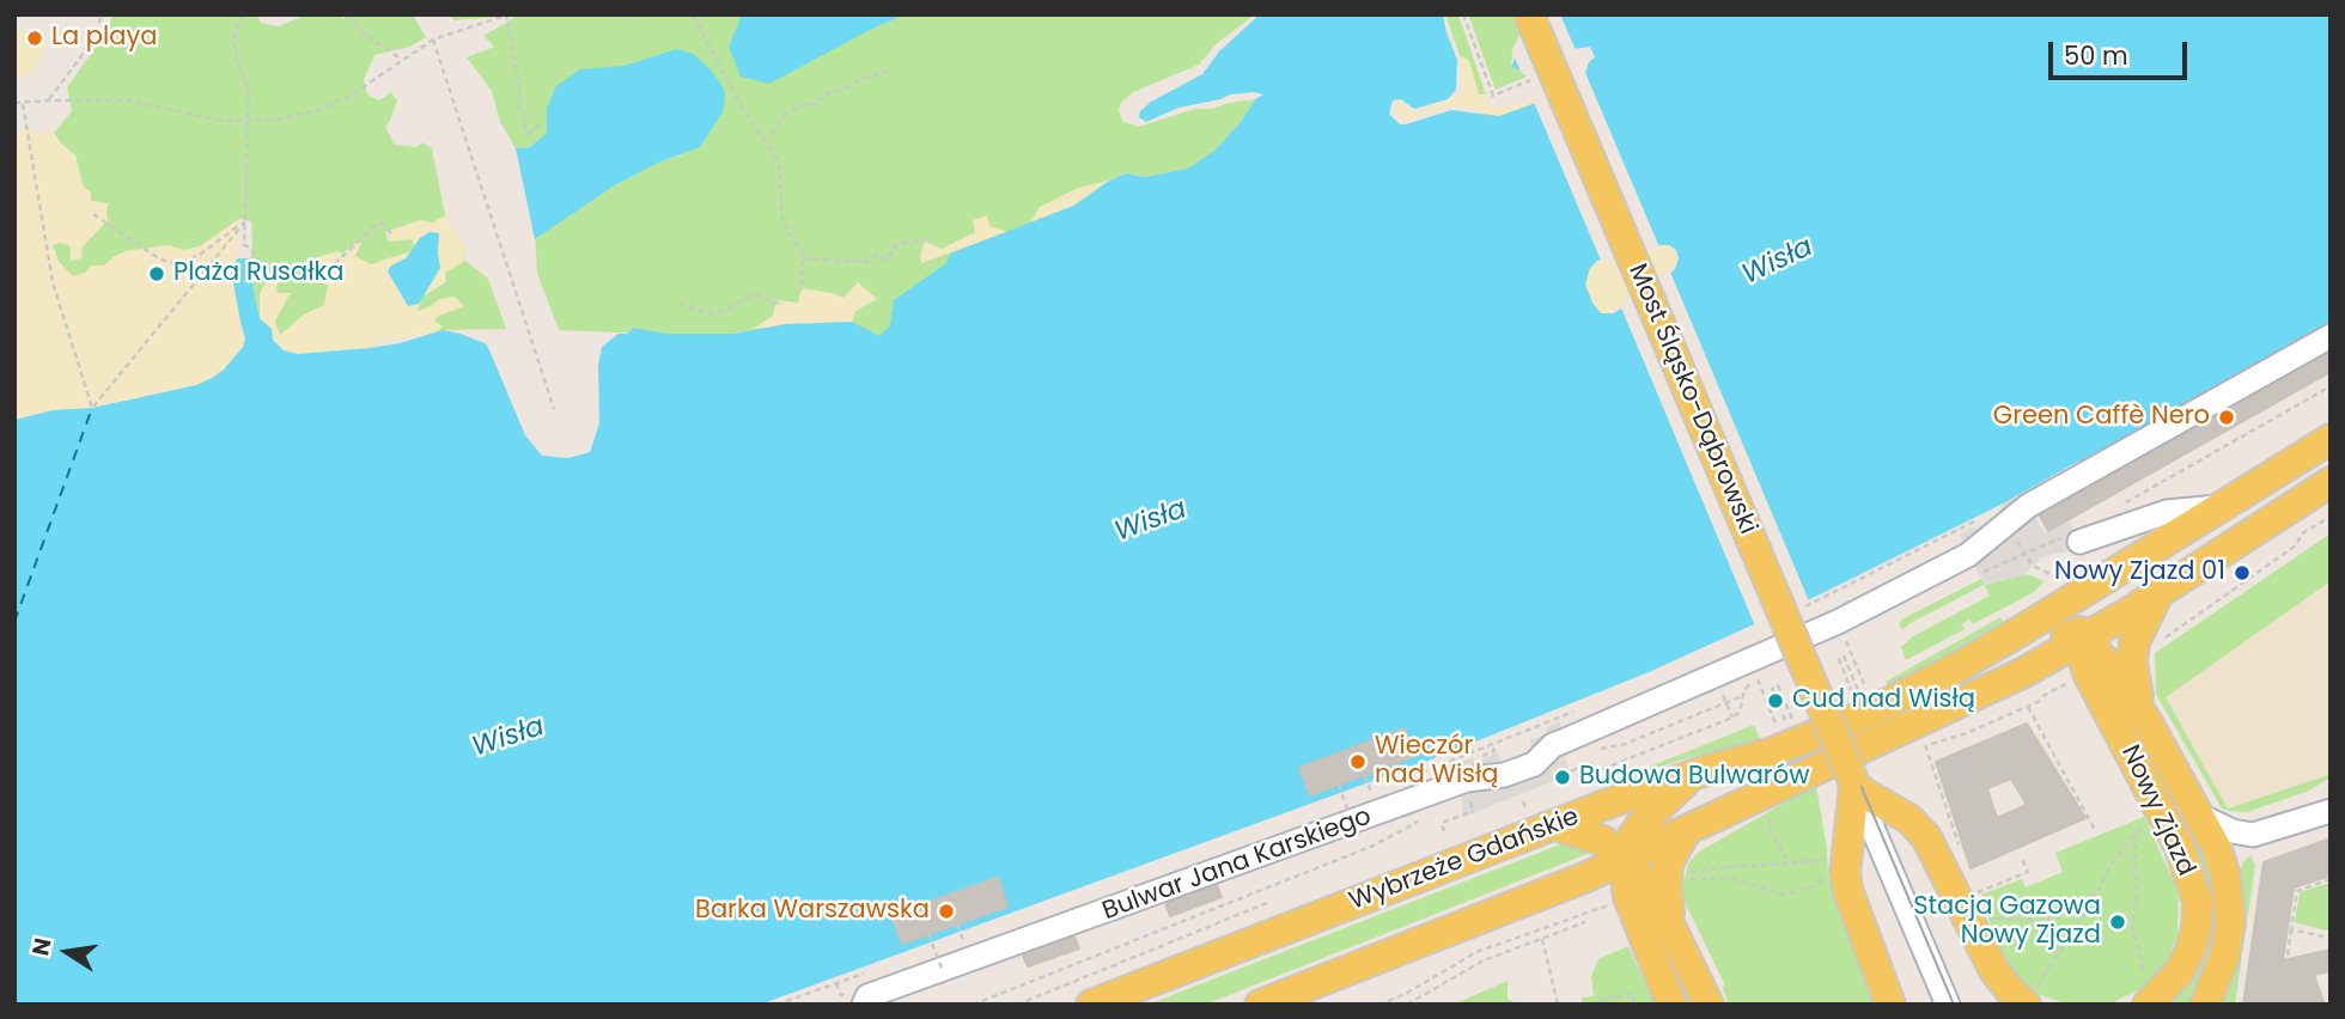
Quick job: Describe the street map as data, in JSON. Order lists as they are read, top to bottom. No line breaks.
{"streets":{"main road":["Most Śląsko-Dąbrowski","Nowy Zjazd","Wybrzeże Gdańskie"],"street":["Bulwar Jana Karskiego"]},"crossings":[["Nowy Zjazd","Wybrzeże Gdańskie"]],"water":["Wisła"],"places":["La playa","Plaża Rusałka","Green Caffè Nero","Nowy Zjazd 01","Cud nad Wisłą","Wieczór nad Wisłą","Budowa Bulwarów","Barka Warszawska","Stacja Gazowa Nowy Zjazd"],"scale_bar":"50 m","north":"left"}
